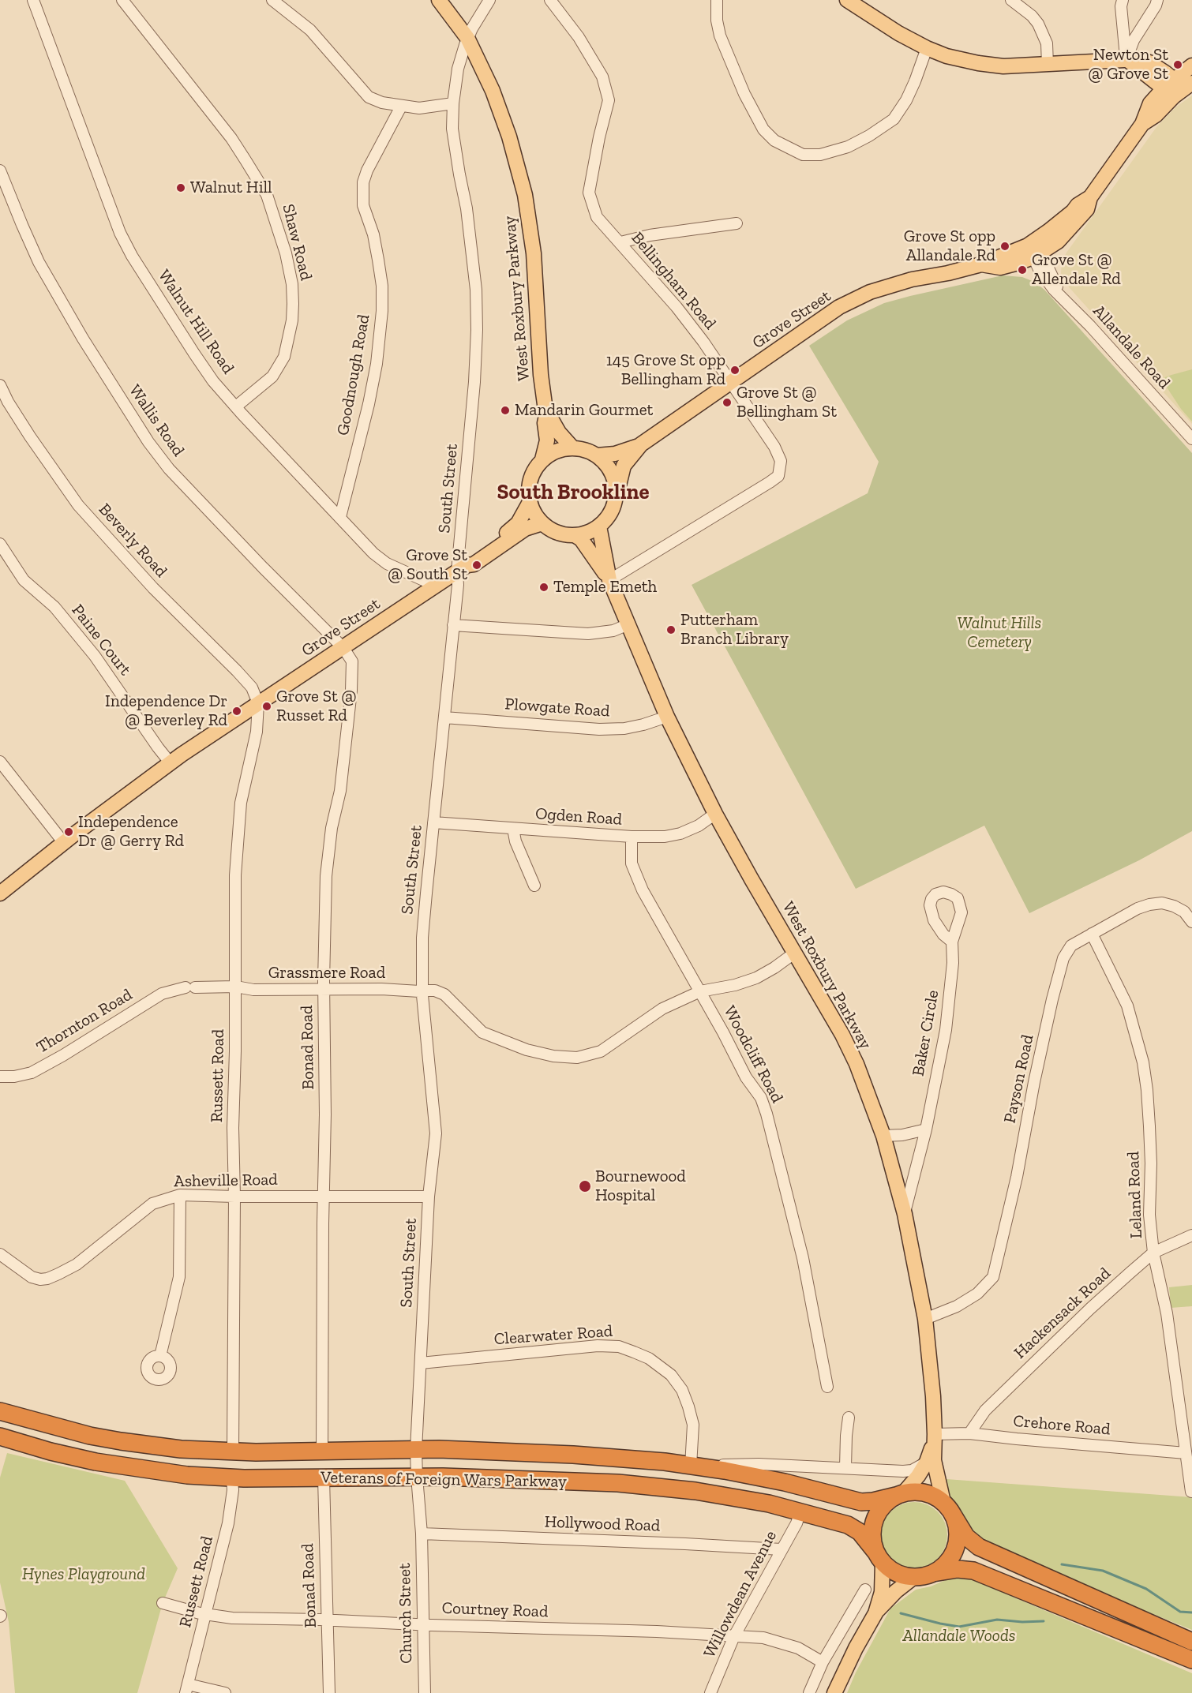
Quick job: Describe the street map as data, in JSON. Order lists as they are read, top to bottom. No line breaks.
{"streets":{"highway":["Veterans of Foreign Wars Parkway"],"main road":["West Roxbury Parkway","Grove Street"],"street":["Shaw Road","Bellingham Road","Walnut Hill Road","Allandale Road","Goodnough Road","Wallis Road","South Street","Beverly Road","Paine Court","Plowgate Road","Ogden Road","Grassmere Road","Thornton Road","Baker Circle","Bonad Road","Woodcliff Road","Russett Road","Payson Road","Asheville Road","Leland Road","Hackensack Road","Clearwater Road","Crehore Road","Hollywood Road","Willowdean Avenue","Courtney Road","Church Street"]},"crossings":[["Shaw Road","Walnut Hill Road"],["Bellingham Road","West Roxbury Parkway"],["Bellingham Road","Grove Street"],["West Roxbury Parkway","Grove Street"],["West Roxbury Parkway","South Street"],["West Roxbury Parkway","Plowgate Road"],["West Roxbury Parkway","Ogden Road"],["West Roxbury Parkway","Grassmere Road"],["West Roxbury Parkway","Baker Circle"],["West Roxbury Parkway","Payson Road"],["West Roxbury Parkway","Crehore Road"],["West Roxbury Parkway","Veterans of Foreign Wars Parkway"],["Grove Street","Walnut Hill Road"],["Grove Street","Allandale Road"],["Grove Street","Wallis Road"],["Grove Street","South Street"],["Grove Street","Beverly Road"],["Grove Street","Paine Court"],["Grove Street","Bonad Road"],["Grove Street","Russett Road"],["Walnut Hill Road","Goodnough Road"],["Wallis Road","Bonad Road"],["South Street","Plowgate Road"],["South Street","Ogden Road"],["South Street","Grassmere Road"],["South Street","Asheville Road"],["South Street","Clearwater Road"],["South Street","Veterans of Foreign Wars Parkway"],["South Street","Hollywood Road"],["South Street","Church Street"],["Beverly Road","Russett Road"],["Ogden Road","Woodcliff Road"],["Grassmere Road","Thornton Road"],["Grassmere Road","Bonad Road"],["Grassmere Road","Woodcliff Road"],["Grassmere Road","Russett Road"],["Thornton Road","Russett Road"],["Bonad Road","Asheville Road"],["Bonad Road","Veterans of Foreign Wars Parkway"],["Bonad Road","Courtney Road"],["Russett Road","Asheville Road"],["Russett Road","Veterans of Foreign Wars Parkway"],["Russett Road","Courtney Road"],["Payson Road","Leland Road"],["Leland Road","Hackensack Road"],["Leland Road","Crehore Road"],["Hackensack Road","Crehore Road"],["Clearwater Road","Veterans of Foreign Wars Parkway"],["Veterans of Foreign Wars Parkway","Willowdean Avenue"],["Hollywood Road","Willowdean Avenue"],["Hollywood Road","Church Street"],["Willowdean Avenue","Courtney Road"],["Courtney Road","Church Street"]],"districts":["South Brookline"],"parks":["Walnut Hills Cemetery","Hynes Playground","Allandale Woods"],"places":["Newton St @ Grove St","Walnut Hill","Grove St opp Allandale Rd","Grove St @ Allendale Rd","145 Grove St opp Bellingham Rd","Grove St @ Bellingham St","Mandarin Gourmet","Grove St @ South St","Temple Emeth","Putterham Branch Library","Grove St @ Russet Rd","Independence Dr @ Beverley Rd","Independence Dr @ Gerry Rd","Bournewood Hospital"]}
